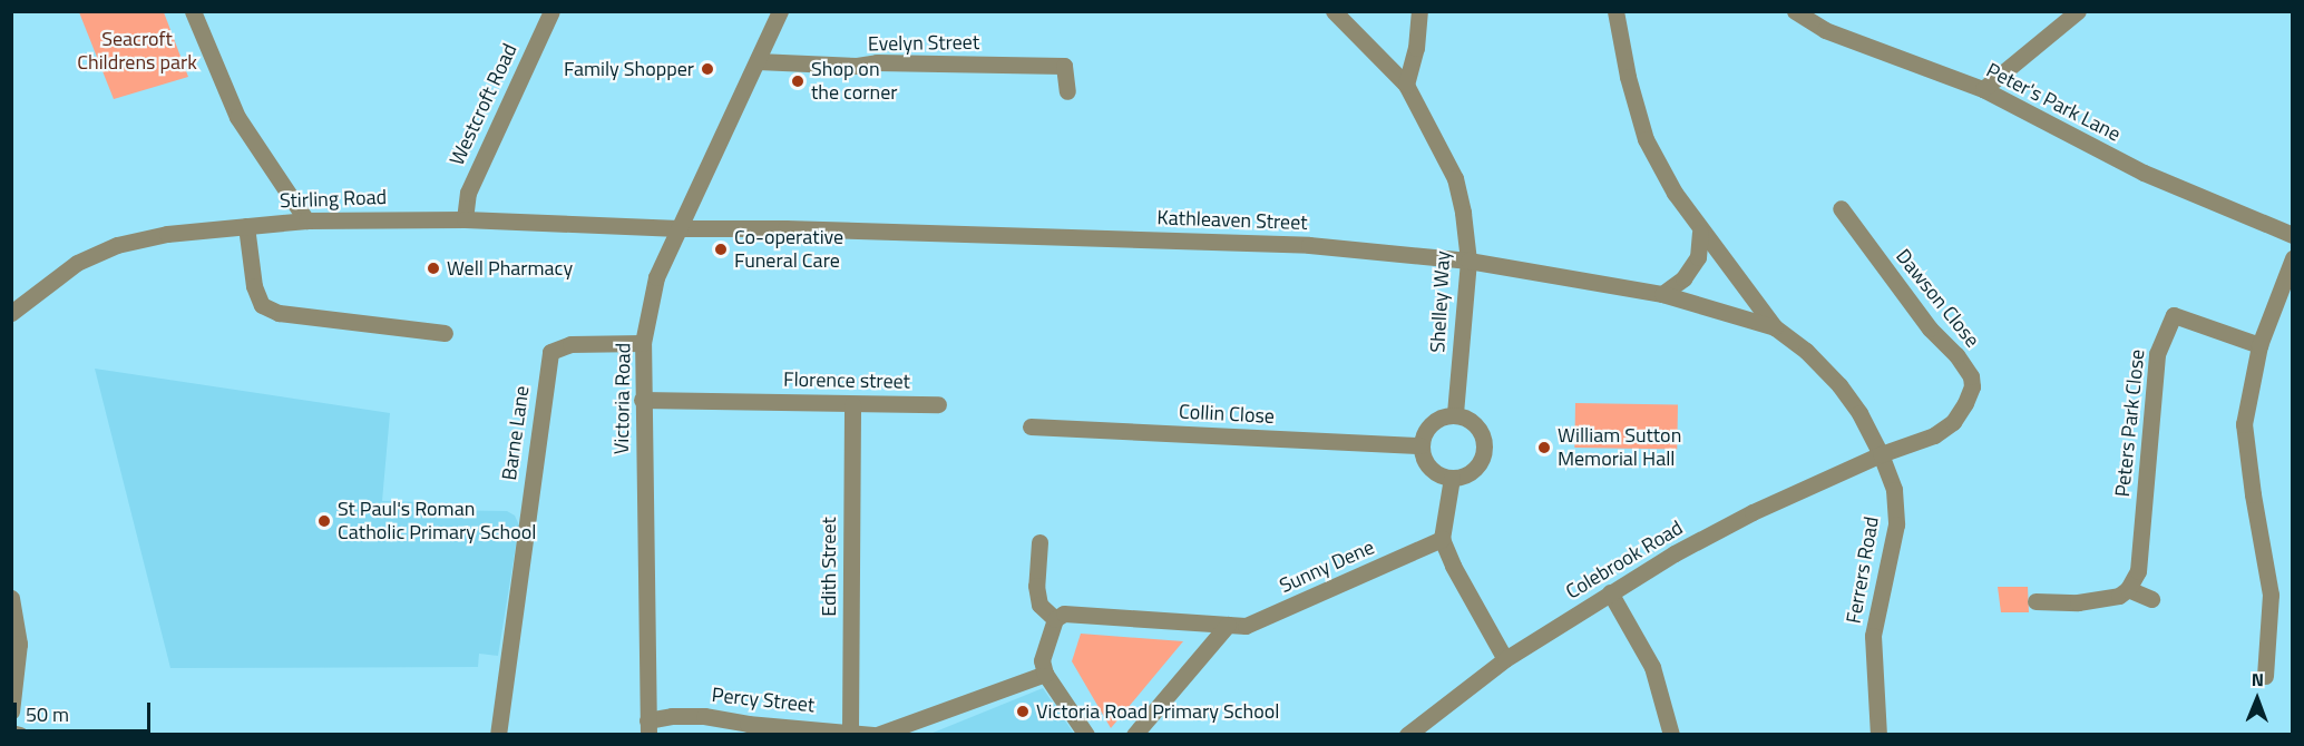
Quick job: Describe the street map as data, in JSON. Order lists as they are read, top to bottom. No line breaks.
{"streets":{"street":["Evelyn Street","Peter's Park Lane","Westcroft Road","Stirling Road","Kathleaven Street","Dawson Close","Shelley Way","Florence street","Victoria Road","Collin Close","Peters Park Close","Barne Lane","Colebrook Road","Edith Street","Sunny Dene","Ferrers Road","Percy Street"]},"crossings":[["Evelyn Street","Victoria Road"],["Westcroft Road","Stirling Road"],["Stirling Road","Kathleaven Street"],["Stirling Road","Victoria Road"],["Kathleaven Street","Shelley Way"],["Kathleaven Street","Victoria Road"],["Kathleaven Street","Ferrers Road"],["Dawson Close","Colebrook Road"],["Dawson Close","Ferrers Road"],["Shelley Way","Collin Close"],["Florence street","Victoria Road"],["Florence street","Edith Street"],["Victoria Road","Barne Lane"],["Victoria Road","Percy Street"],["Colebrook Road","Ferrers Road"],["Edith Street","Percy Street"]],"parks":["Seacroft Childrens park"],"places":["Family Shopper","Shop on the corner","Co-operative Funeral Care","Well Pharmacy","William Sutton Memorial Hall","St Paul's Roman Catholic Primary School","Victoria Road Primary School"],"scale_bar":"50 m","north":"top"}
